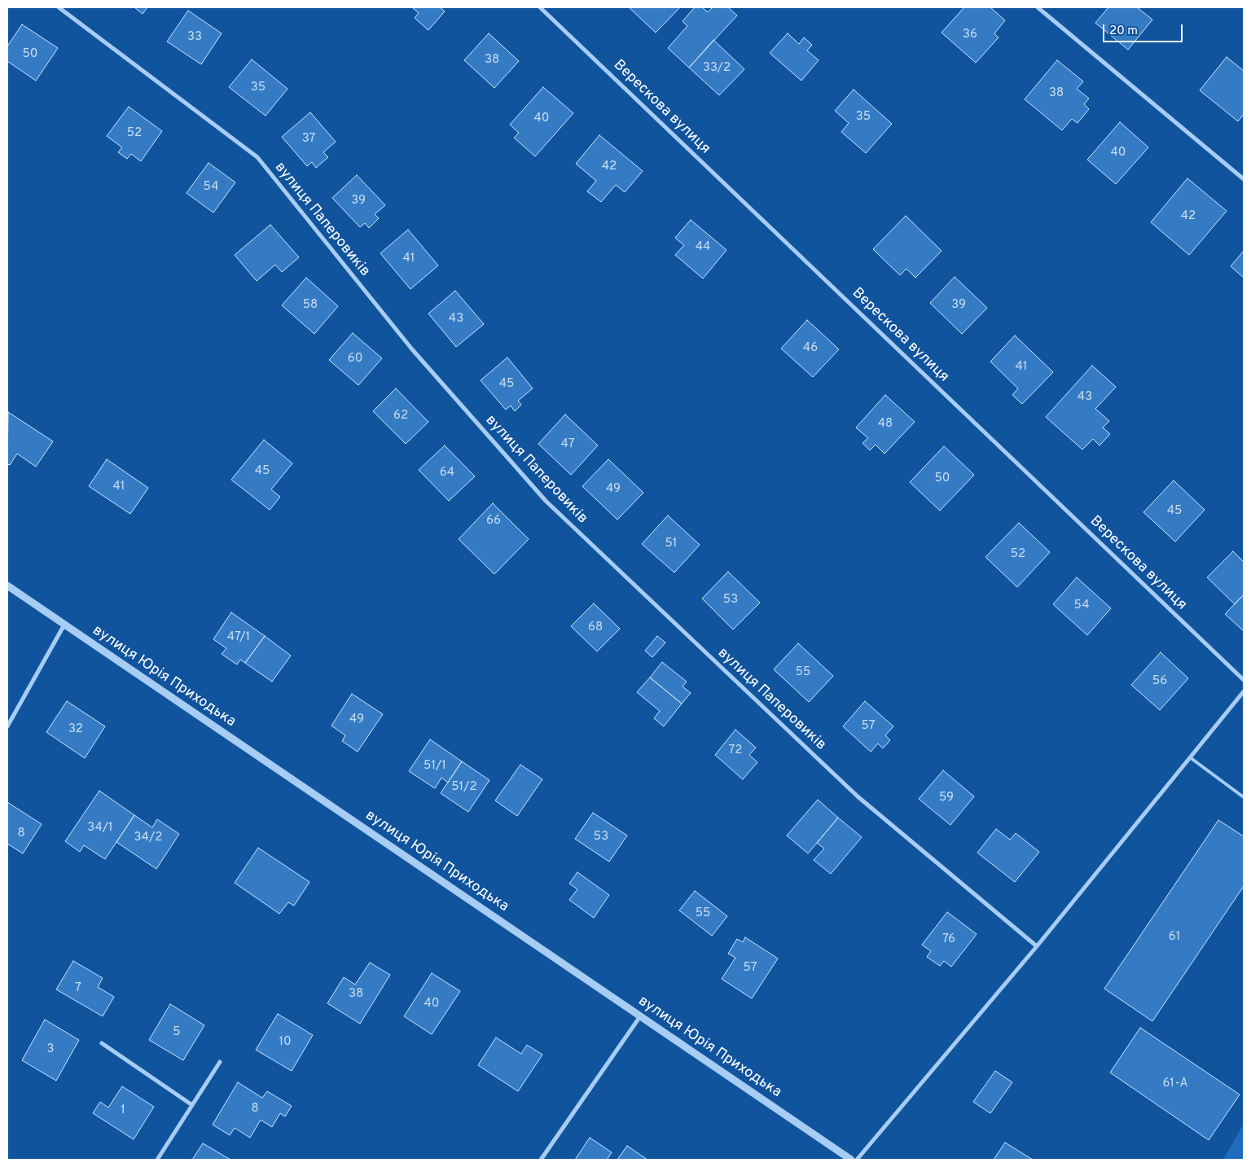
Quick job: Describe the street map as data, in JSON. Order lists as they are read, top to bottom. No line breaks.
{"streets":{"street":["Верескова вулиця","вулиця Паперовиків","вулиця Юрія Приходька"]},"house_numbers":["36","33","50","38","33/2","35","38","35","40","52","37","40","42","54","39","42","44","41","58","39","43","46","60","41","45","43","62","48","47","45","64","50","41","49","45","66","51","52","53","54","68","47/1","55","56","49","57","32","72","51/1","51/2","59","34/1","8","53","34/2","55","61","76","57","7","38","40","5","10","3","61-А","8","1"],"scale_bar":"20 m"}
